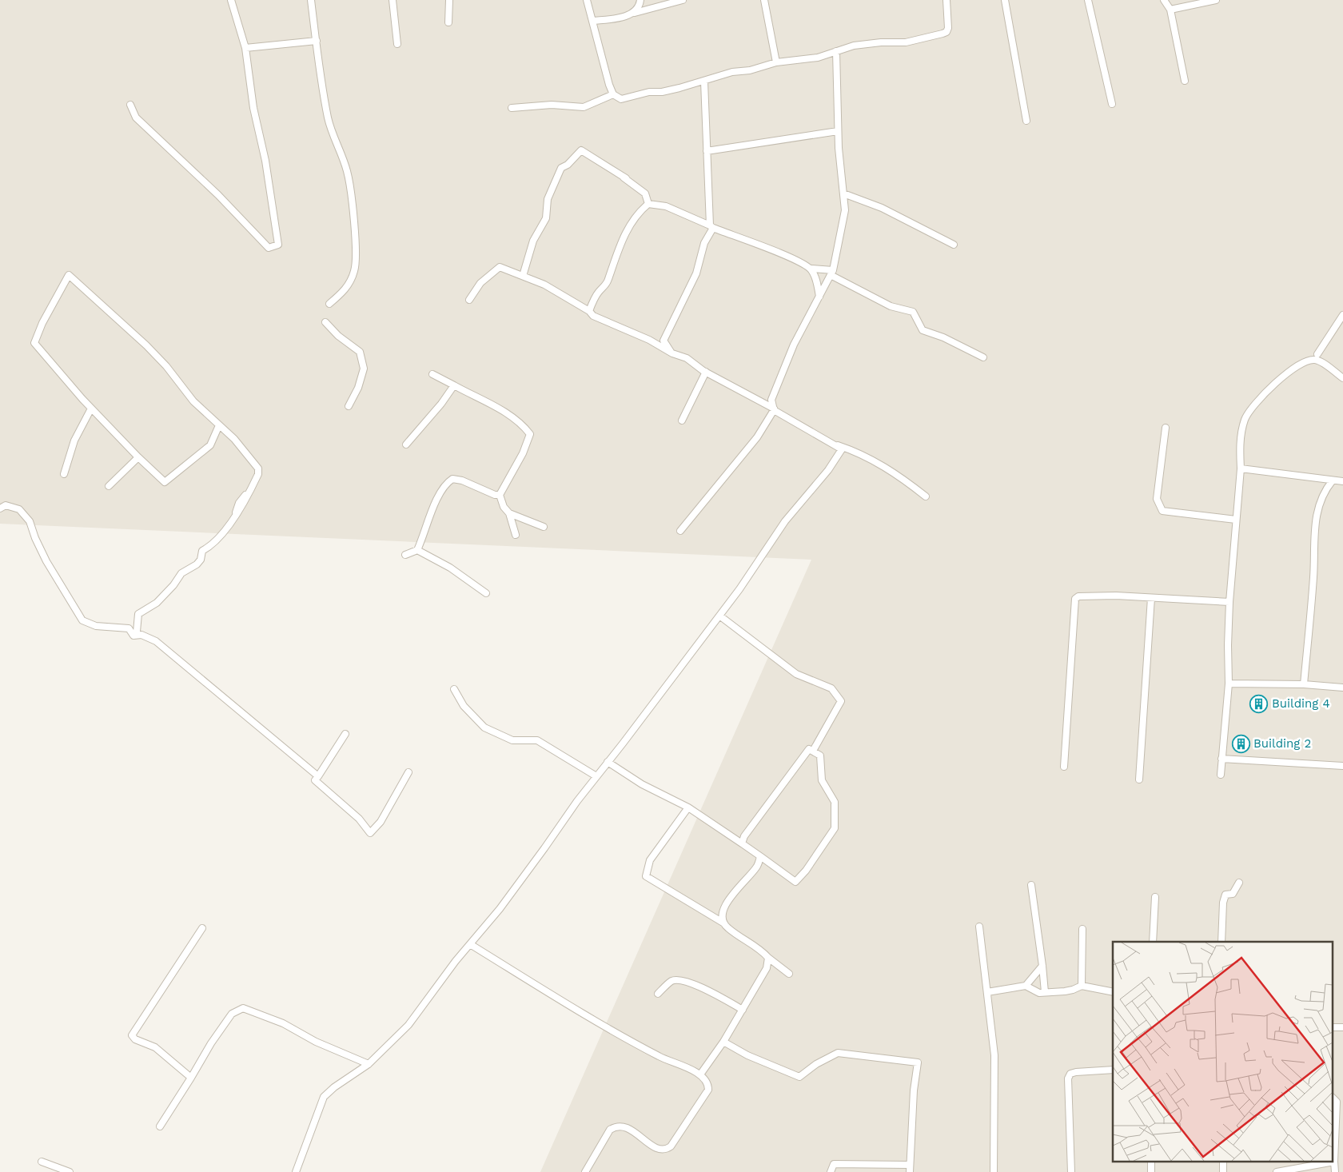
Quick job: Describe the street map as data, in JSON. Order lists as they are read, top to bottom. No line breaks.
{"places":{"building":["Building 4","Building 2"]}}
